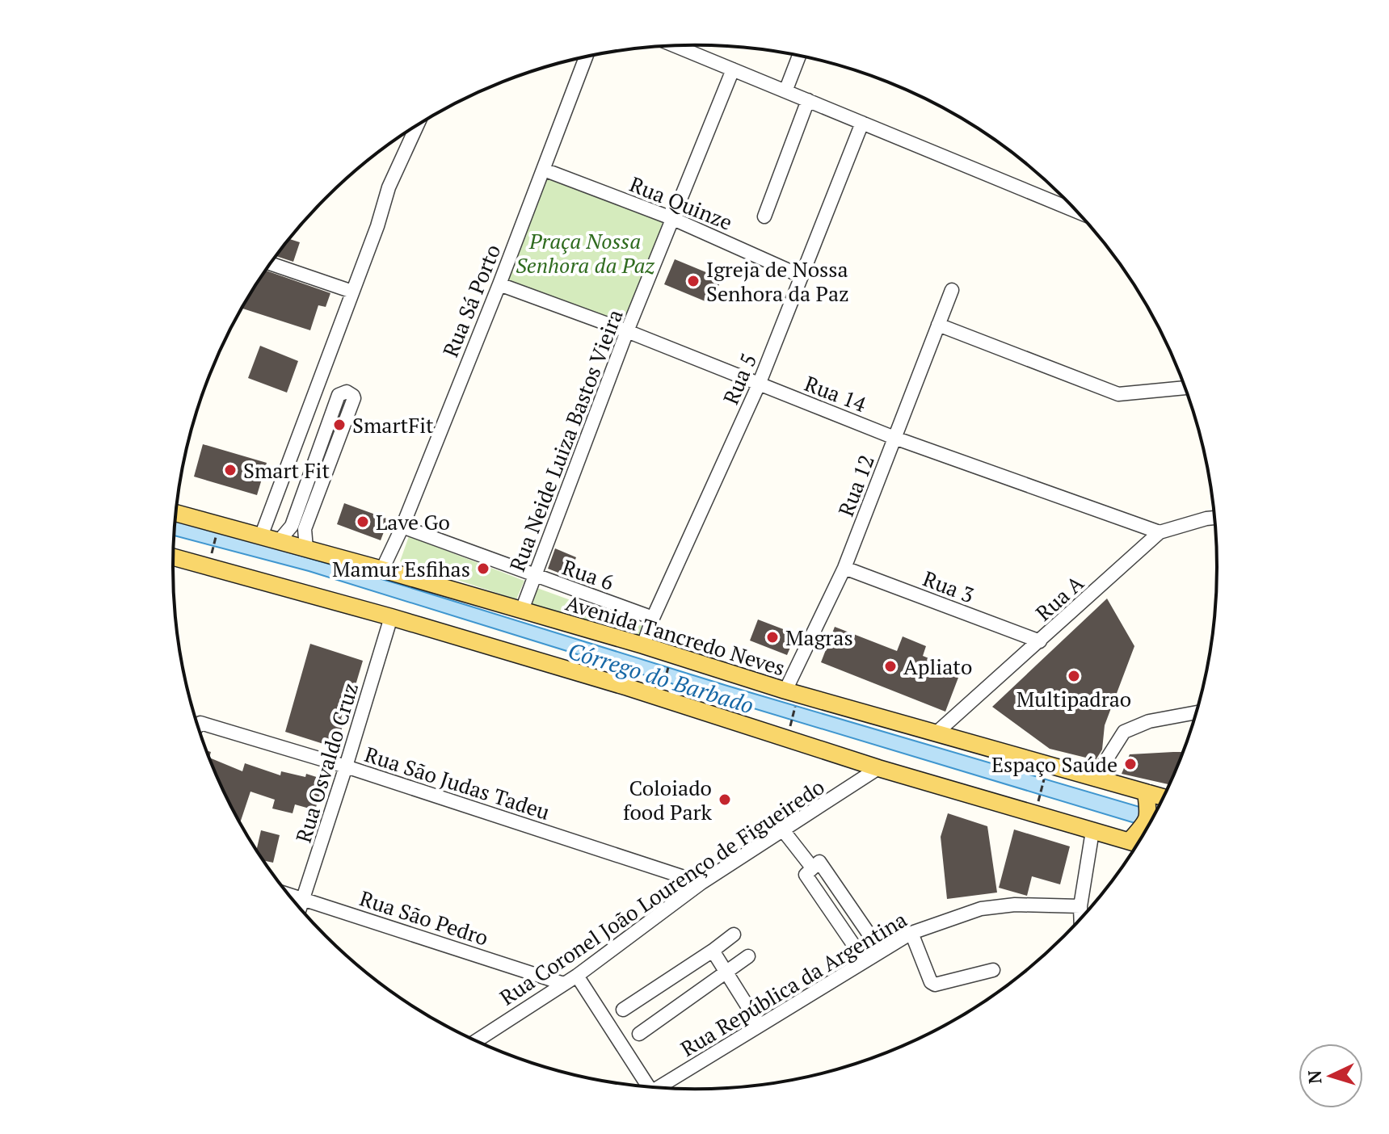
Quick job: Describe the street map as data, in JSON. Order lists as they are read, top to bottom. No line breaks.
{"streets":{"main road":["Avenida Tancredo Neves"],"street":["Rua Quinze","Rua Sá Porto","Rua 5","Rua 14","Rua Neide Luiza Bastos Vieira","Rua 12","Rua 6","Rua 3","Rua A","Rua Osvaldo Cruz","Rua São Judas Tadeu","Rua Coronel João Lourenço de Figueiredo","Rua São Pedro","Rua República da Argentina"]},"crossings":[["Rua Quinze","Rua Sá Porto"],["Rua Quinze","Rua 5"],["Rua Quinze","Rua Neide Luiza Bastos Vieira"],["Rua Sá Porto","Rua 14"],["Rua Sá Porto","Rua 6"],["Rua Sá Porto","Avenida Tancredo Neves"],["Rua 5","Rua 14"],["Rua 5","Rua 6"],["Rua 5","Avenida Tancredo Neves"],["Rua 14","Rua Neide Luiza Bastos Vieira"],["Rua 14","Rua 12"],["Rua 14","Rua A"],["Rua Neide Luiza Bastos Vieira","Rua 6"],["Rua Neide Luiza Bastos Vieira","Avenida Tancredo Neves"],["Rua 12","Rua 3"],["Rua 12","Avenida Tancredo Neves"],["Rua 3","Rua A"],["Rua A","Avenida Tancredo Neves"],["Rua Osvaldo Cruz","Rua São Judas Tadeu"],["Rua Osvaldo Cruz","Rua São Pedro"],["Rua São Judas Tadeu","Rua Coronel João Lourenço de Figueiredo"],["Rua Coronel João Lourenço de Figueiredo","Rua São Pedro"]],"water":["Córrego do Barbado"],"parks":["Praça Nossa Senhora da Paz"],"places":["Igreja de Nossa Senhora da Paz","SmartFit","Smart Fit","Lave Go","Mamur Esfihas","Magras","Apliato","Multipadrao","Espaço Saúde","Coloiado food Park"],"north":"left"}
